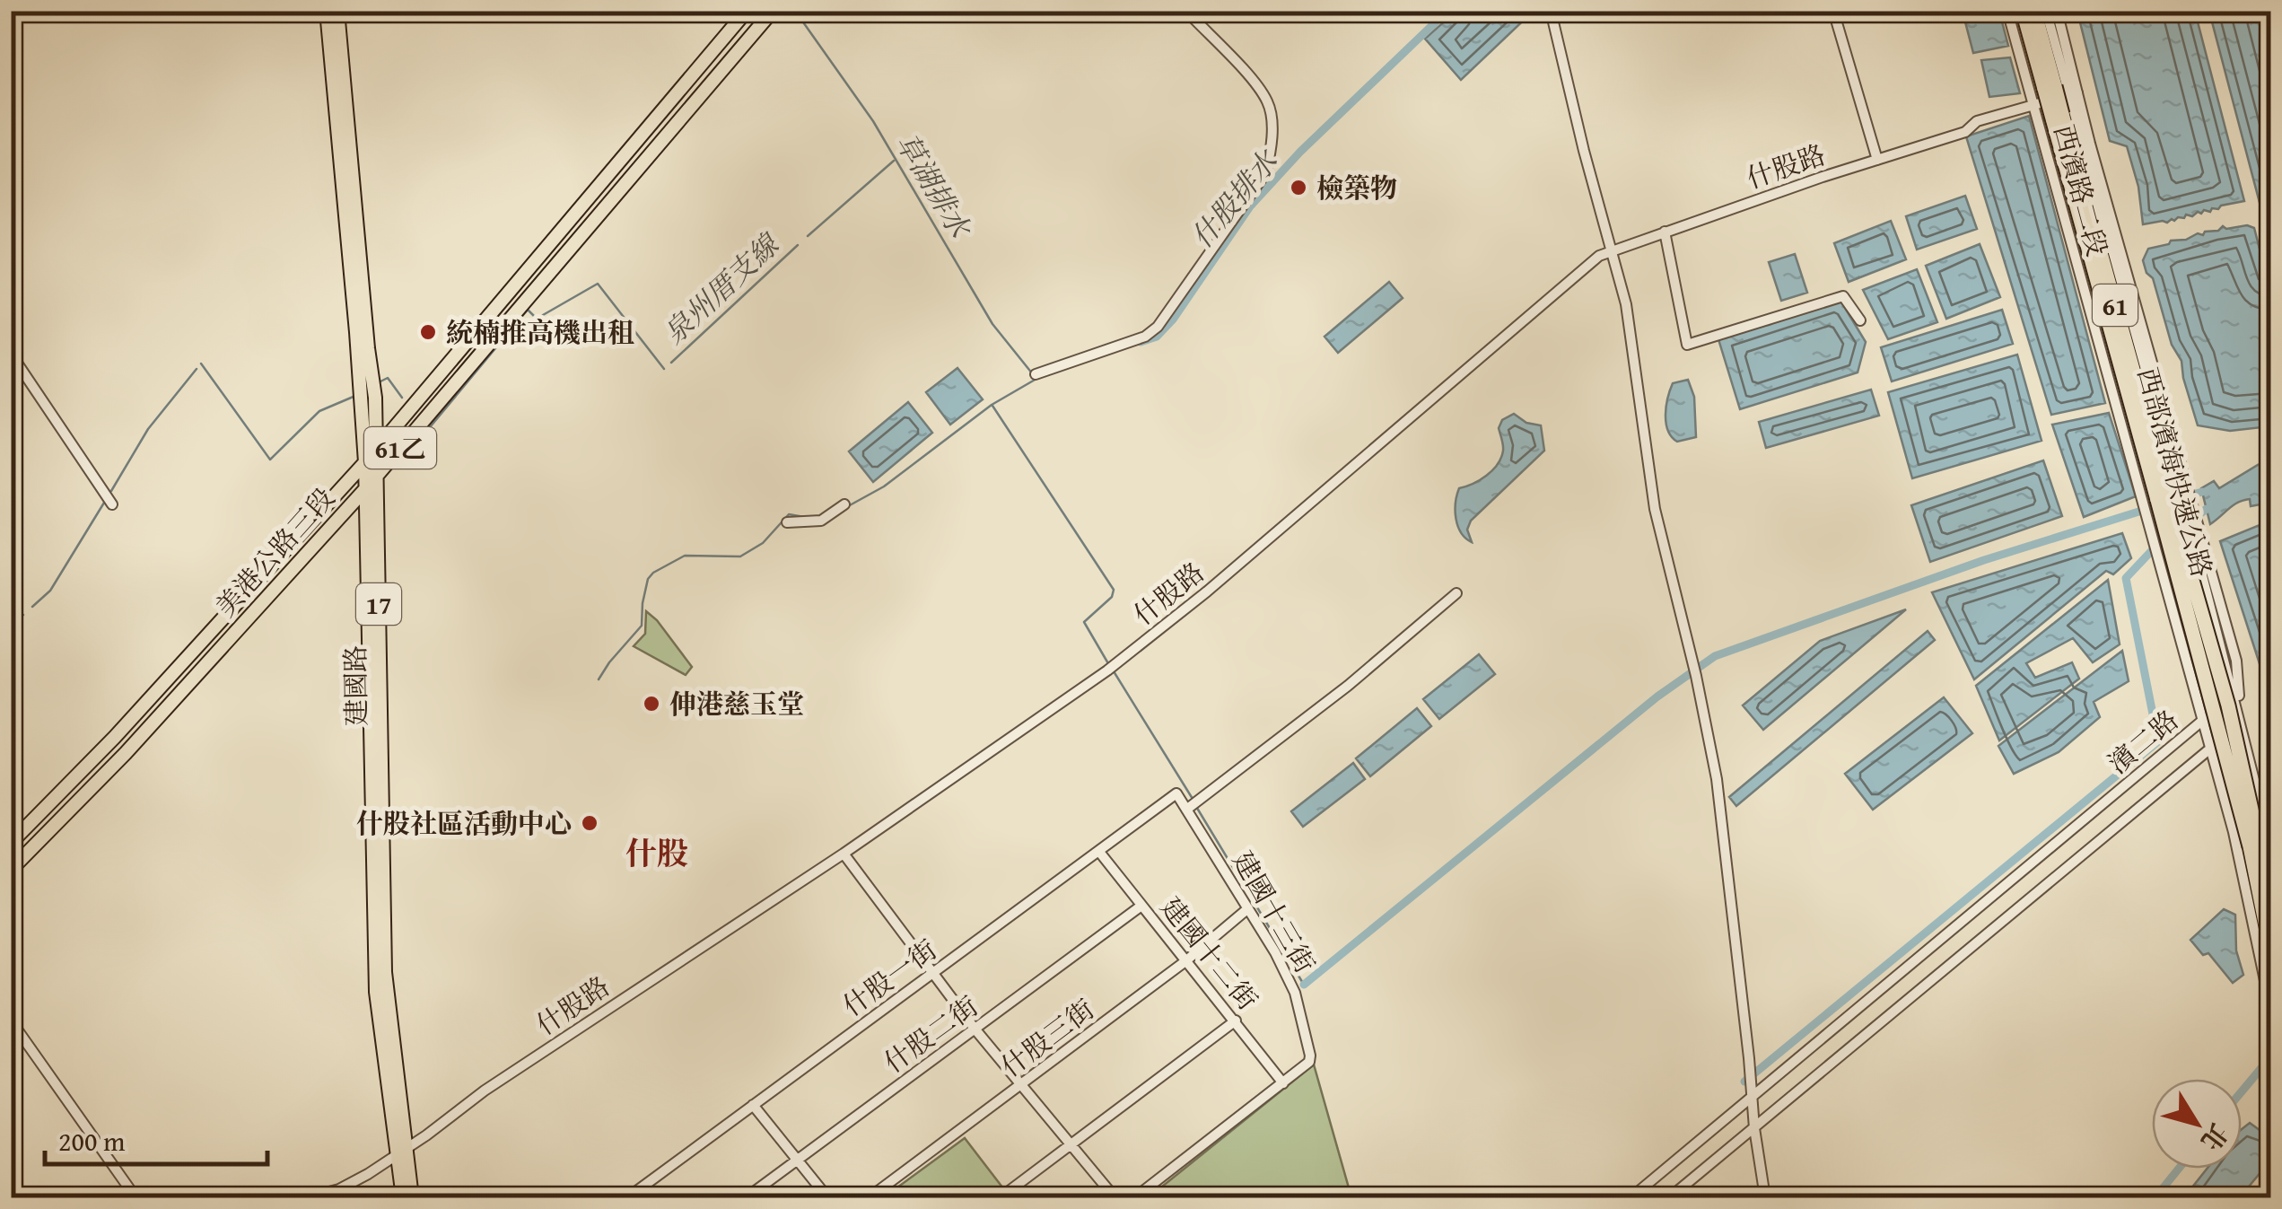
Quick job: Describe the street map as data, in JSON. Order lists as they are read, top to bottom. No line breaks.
{"streets":{"highway":["61","西部濱海快速公路"],"main road":["61乙","美港公路三段","17","建國路"],"street":["什股路","西濱路二段","濱二路","建國十三街","建國十二街","什股一街","什股二街","什股三街"]},"crossings":[["什股路","西濱路二段"],["什股路","建國路"],["西濱路二段","西部濱海快速公路"],["西濱路二段","濱二路"],["美港公路三段","建國路"],["建國十三街","建國十二街"],["建國十三街","什股一街"],["建國十三街","什股三街"],["建國十二街","什股一街"],["建國十二街","什股二街"],["建國十二街","什股三街"]],"districts":["什股"],"water":["草湖排水","什股排水","泉州厝支線"],"places":["檢築物","統楠推高機出租","伸港慈玉堂","什股社區活動中心"],"scale_bar":"200 m","north":"bottom right"}
